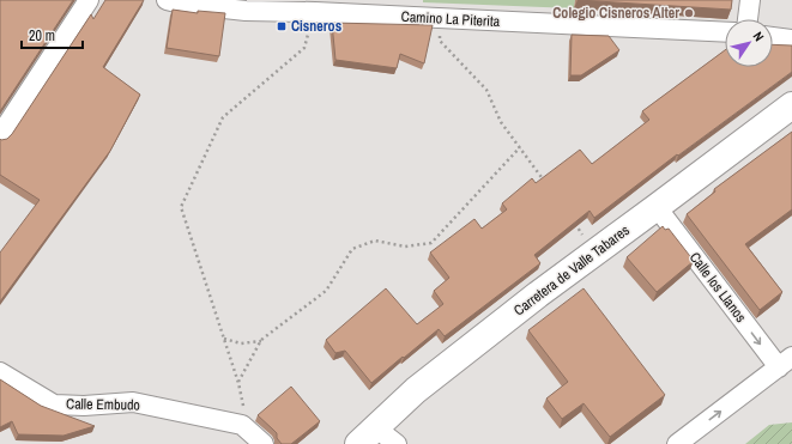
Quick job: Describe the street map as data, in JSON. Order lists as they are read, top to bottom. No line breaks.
{"streets":{"main road":["Carretera de Valle Tabares"],"street":["Camino La Piterita","Calle los Llanos","Calle Embudo"]},"crossings":[["Carretera de Valle Tabares","Calle los Llanos"]],"one_way":["Calle los Llanos"],"places":{"other":["Colegio Cisneros Alter"],"transit":["Cisneros"]},"scale_bar":"20 m","north":"top right"}
